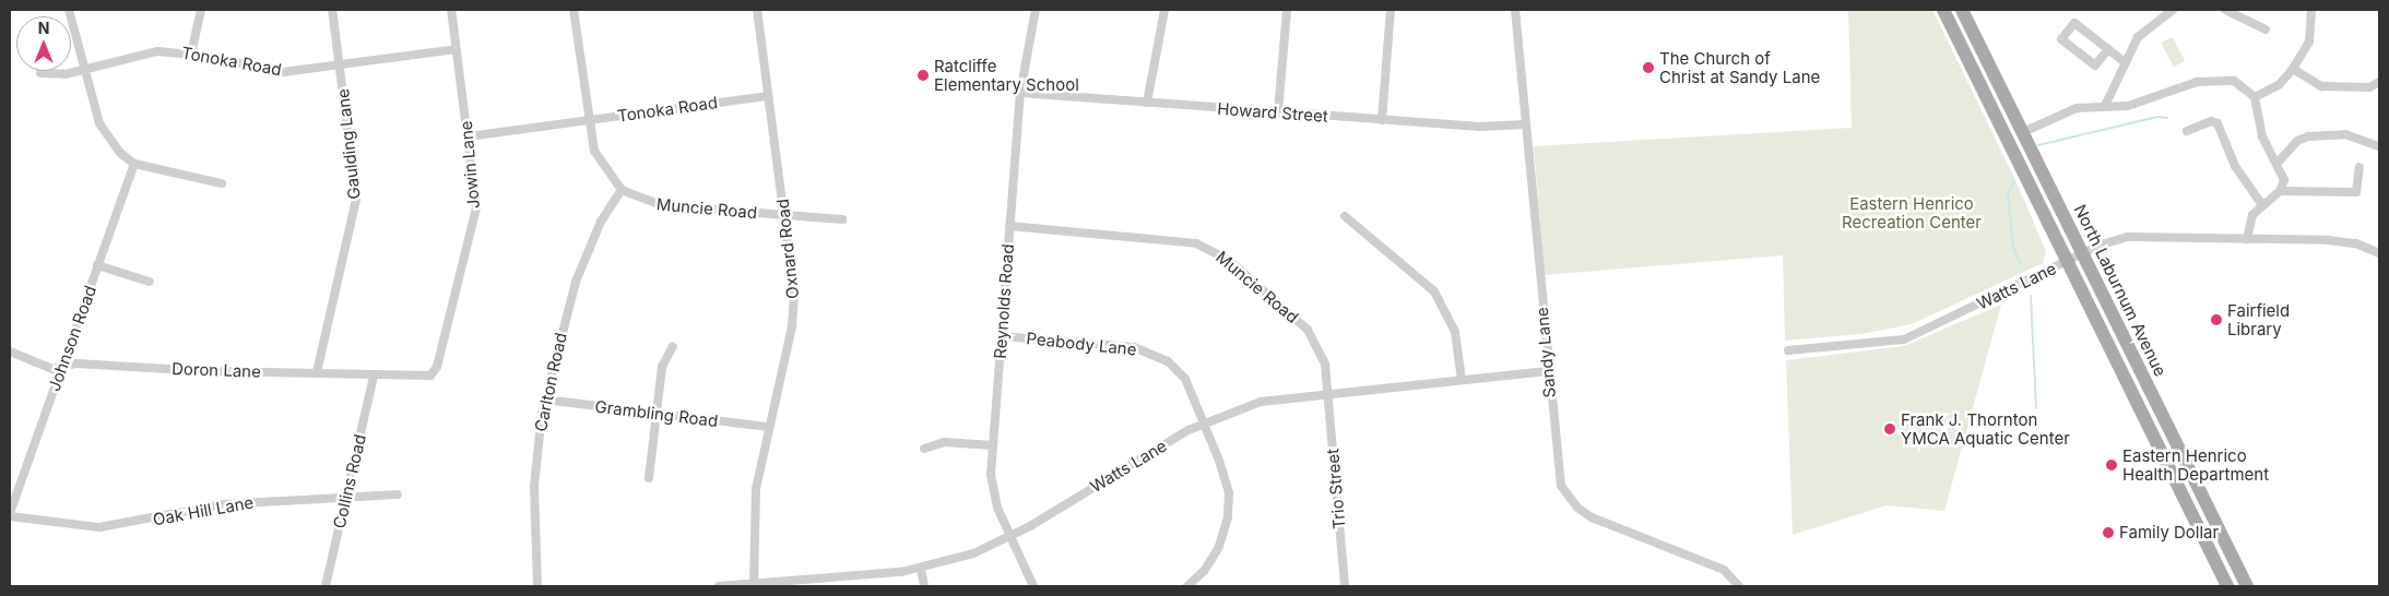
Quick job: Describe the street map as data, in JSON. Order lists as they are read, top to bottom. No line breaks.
{"streets":{"main road":["North Laburnum Avenue"],"street":["Tonoka Road","Howard Street","Gaulding Lane","Jowin Lane","Muncie Road","Oxnard Road","Watts Lane","Reynolds Road","Johnson Road","Peabody Lane","Sandy Lane","Doron Lane","Carlton Road","Grambling Road","Collins Road","Trio Street","Oak Hill Lane"]},"crossings":[["Tonoka Road","Gaulding Lane"],["Tonoka Road","Jowin Lane"],["Tonoka Road","Muncie Road"],["Tonoka Road","Oxnard Road"],["Howard Street","Reynolds Road"],["Howard Street","Sandy Lane"],["Gaulding Lane","Doron Lane"],["Jowin Lane","Doron Lane"],["Muncie Road","Oxnard Road"],["Muncie Road","Watts Lane"],["Muncie Road","Reynolds Road"],["Muncie Road","Carlton Road"],["Muncie Road","Trio Street"],["Oxnard Road","Watts Lane"],["Oxnard Road","Grambling Road"],["Watts Lane","North Laburnum Avenue"],["Watts Lane","Reynolds Road"],["Watts Lane","Peabody Lane"],["Watts Lane","Sandy Lane"],["Watts Lane","Trio Street"],["Reynolds Road","Peabody Lane"],["Johnson Road","Doron Lane"],["Johnson Road","Oak Hill Lane"],["Doron Lane","Collins Road"],["Carlton Road","Grambling Road"],["Collins Road","Oak Hill Lane"]],"parks":["Eastern Henrico Recreation Center"],"places":["The Church of Christ at Sandy Lane","Ratcliffe Elementary School","Fairfield Library","Frank J. Thornton YMCA Aquatic Center","Eastern Henrico Health Department","Family Dollar"],"north":"top"}
